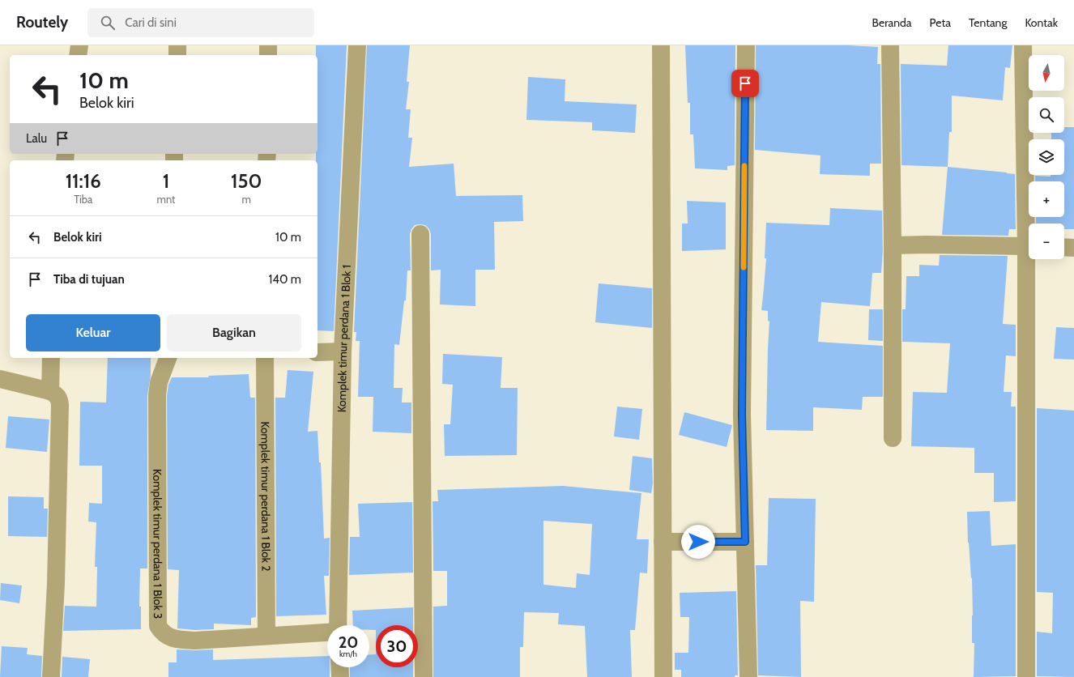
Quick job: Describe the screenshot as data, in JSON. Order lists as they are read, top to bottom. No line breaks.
{"streets":{"street":["Komplek timur perdana 1 Blok 1","Komplek timur perdana 1 Blok 2","Komplek timur perdana 1 Blok 3"]},"crossings":[["Komplek timur perdana 1 Blok 2","Komplek timur perdana 1 Blok 3"]],"north":"bottom","page":{"header":"Routely","search":"Cari di sini","nav":["Beranda","Peta","Tentang","Kontak"],"map_buttons":["+","−"],"turn":["10 m","Belok kiri"],"then":"Lalu","eta":["11:16","Tiba","1","mnt","150","m"],"list":[{"name":"Belok kiri","value":"10 m"},{"name":"Tiba di tujuan","value":"140 m"}],"buttons":["Keluar","Bagikan"],"speed":"20 km/h","limit":"30"}}
